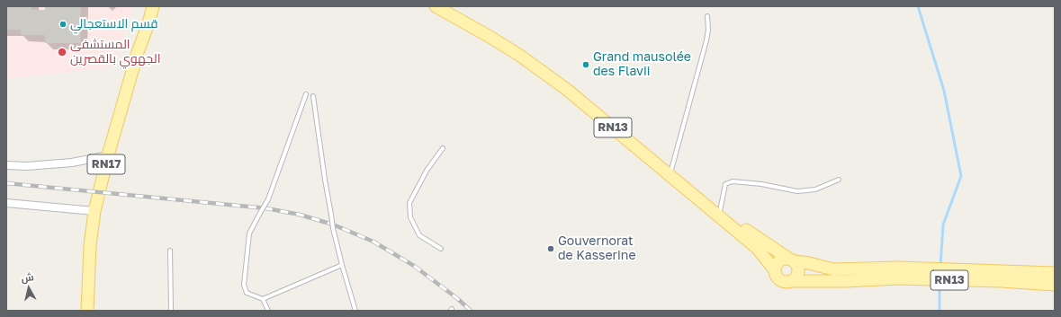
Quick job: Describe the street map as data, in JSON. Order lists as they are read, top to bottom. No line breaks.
{"streets":{"main road":["RN13","RN17"]},"places":["قسم الاستعجالي","المستشفى الجهوي بالقصرين","Grand mausolée des Flavii","Gouvernorat de Kasserine"],"north":"top"}
